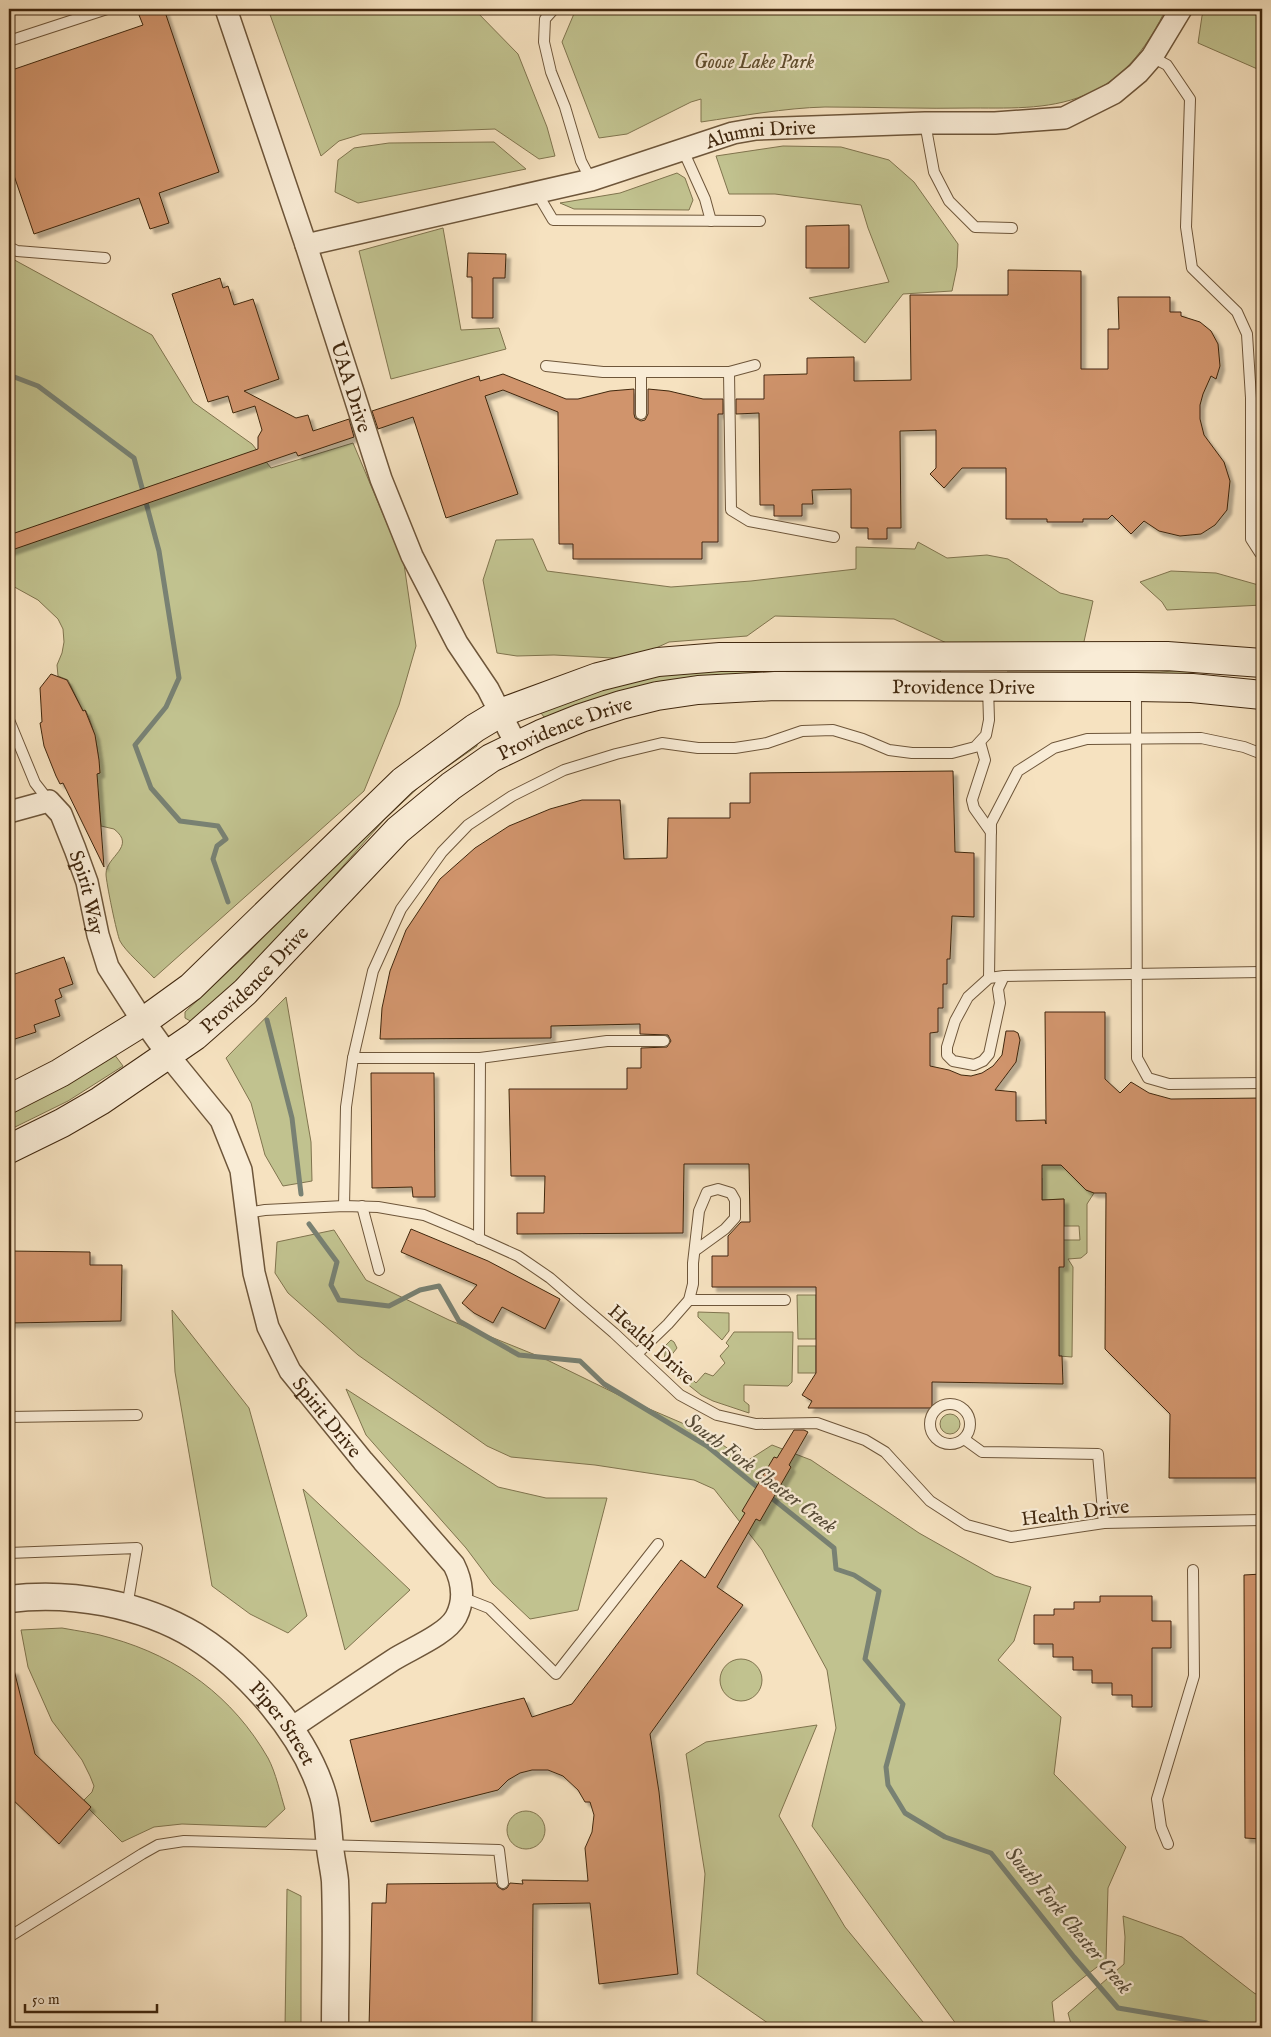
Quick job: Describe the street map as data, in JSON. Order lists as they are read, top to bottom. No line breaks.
{"streets":{"main road":["Providence Drive"],"street":["Alumni Drive","UAA Drive","Spirit Way","Spirit Drive","Piper Street"],"lane":["Health Drive"]},"crossings":[["Alumni Drive","UAA Drive"],["UAA Drive","Providence Drive"],["Providence Drive","Spirit Way"],["Providence Drive","Spirit Drive"],["Spirit Way","Spirit Drive"],["Health Drive","Spirit Drive"],["Spirit Drive","Piper Street"]],"water":["South Fork Chester Creek"],"parks":["Goose Lake Park"],"scale_bar":"50 m"}
